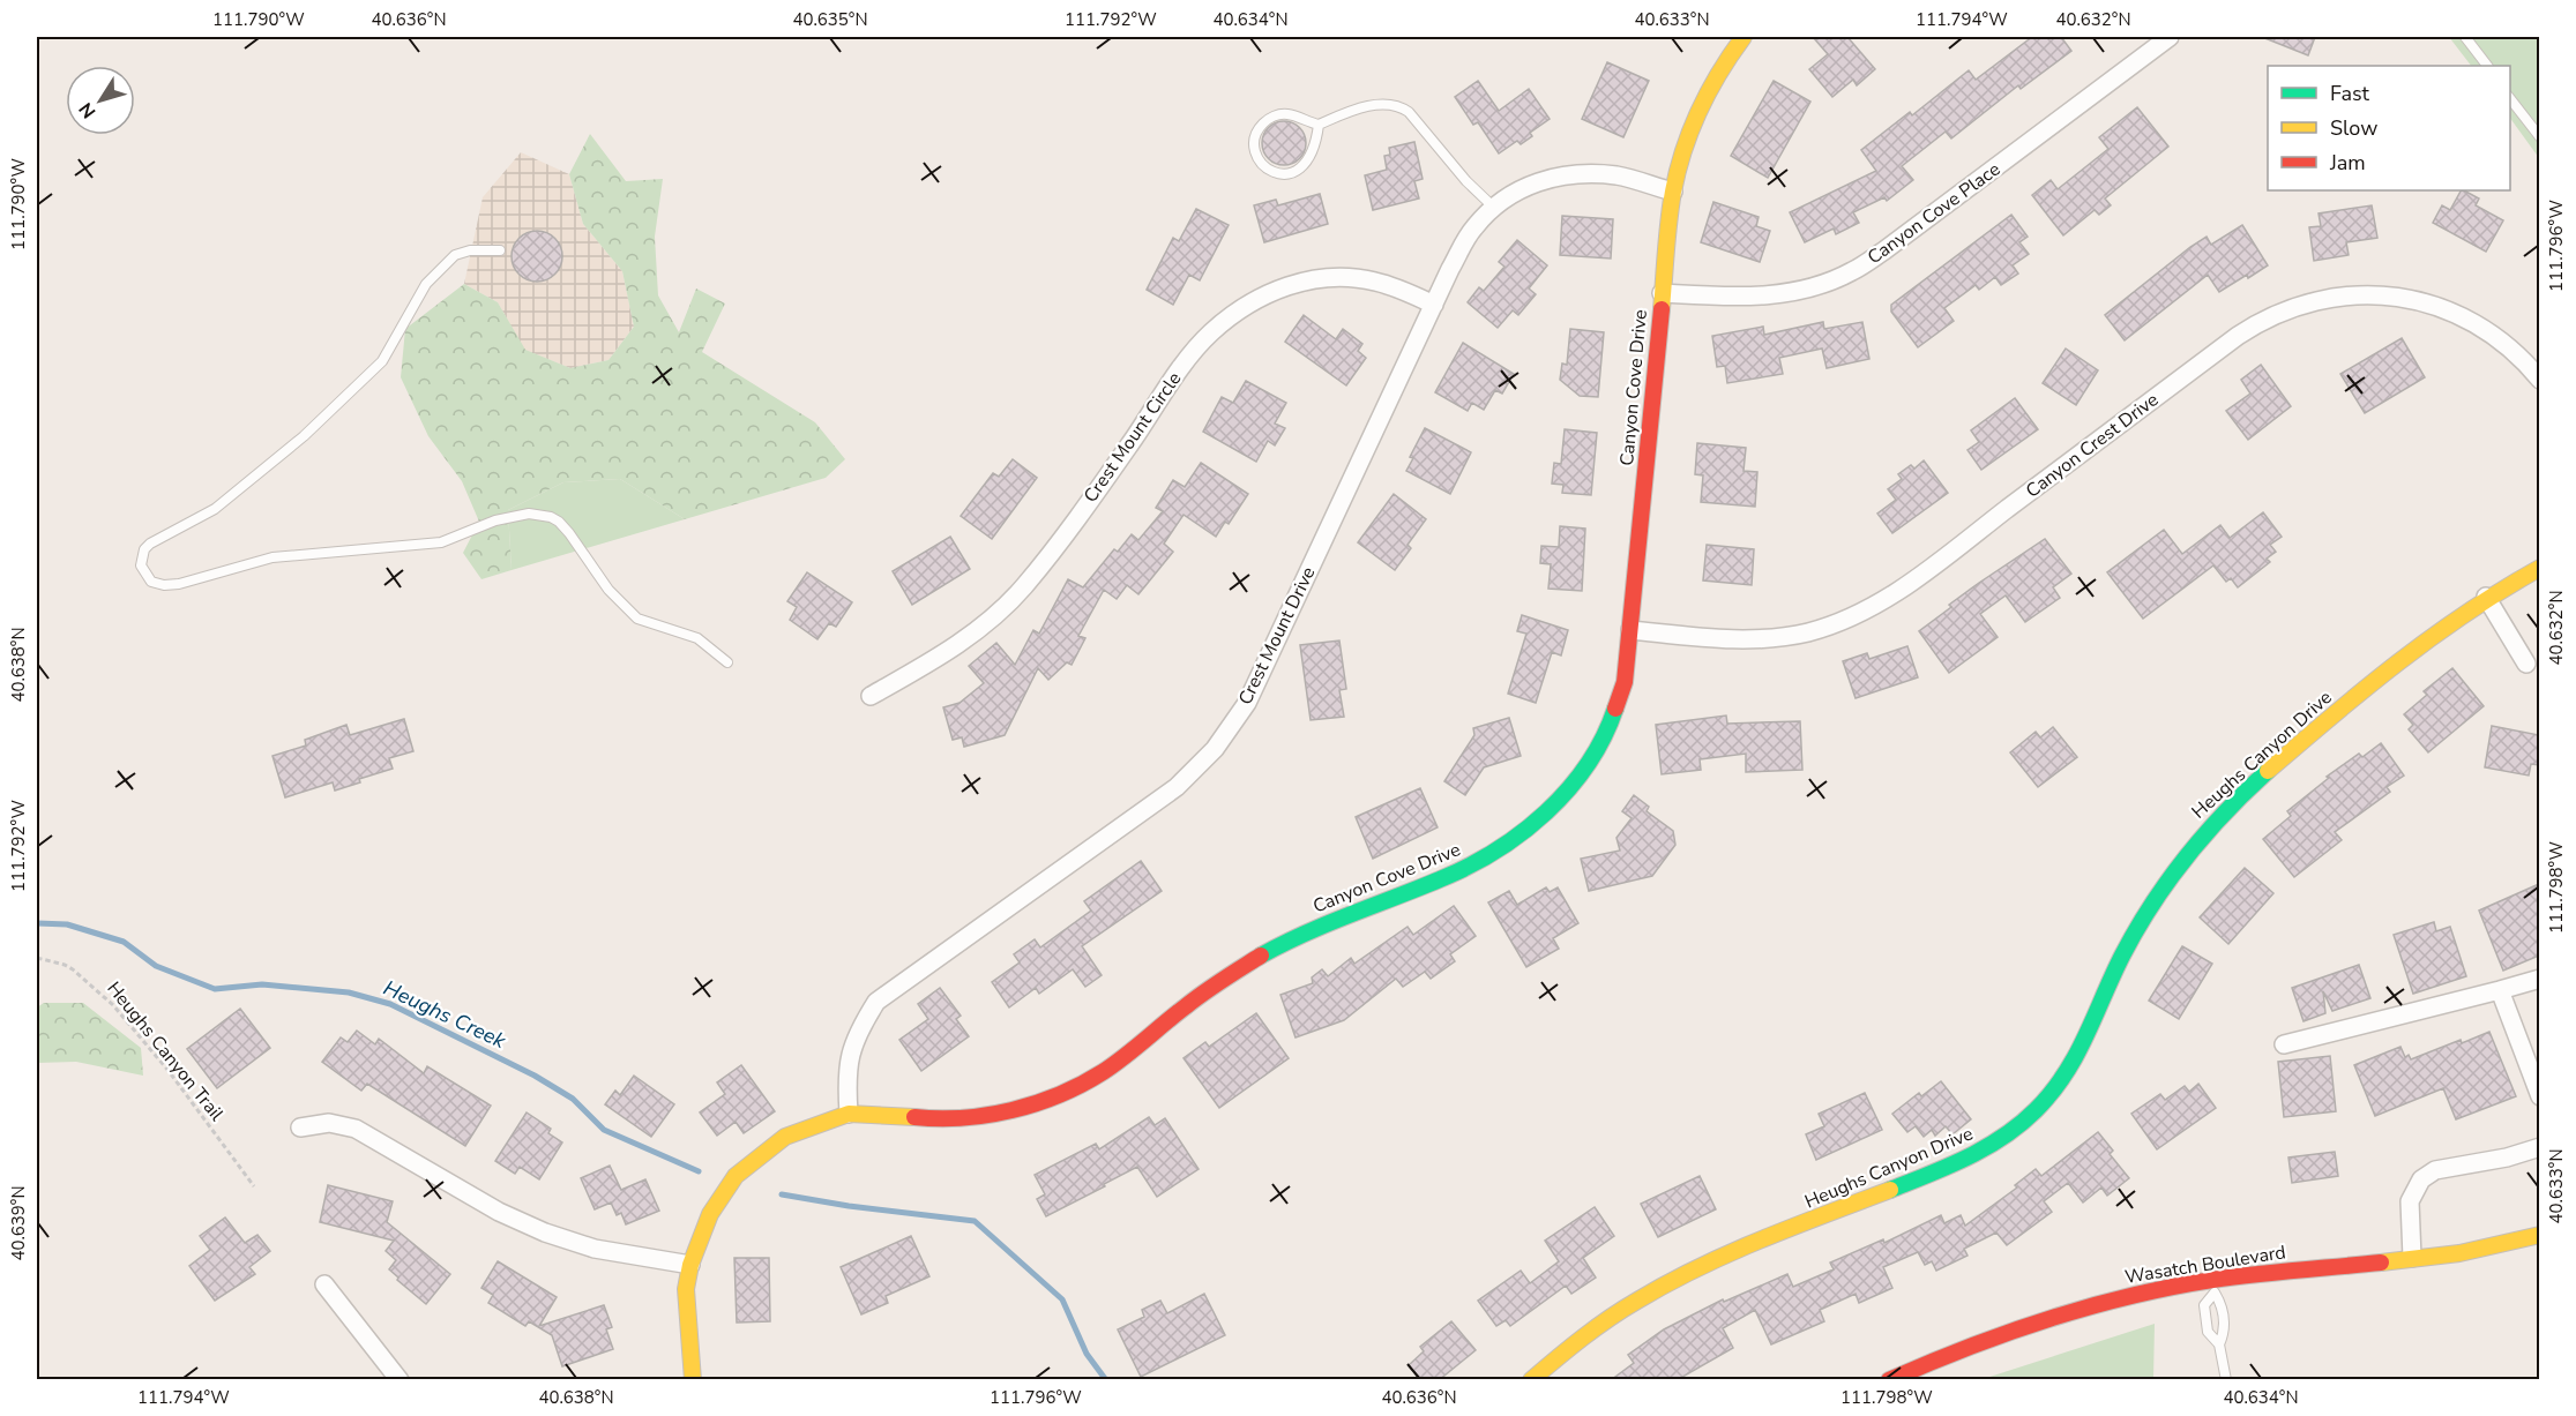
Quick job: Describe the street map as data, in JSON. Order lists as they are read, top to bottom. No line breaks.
{"streets":{"street":["Canyon Cove Place","Canyon Cove Drive","Crest Mount Circle","Canyon Crest Drive","Crest Mount Drive","Heughs Canyon Drive","Wasatch Boulevard"],"path":["Heughs Canyon Trail"]},"crossings":[["Canyon Cove Place","Canyon Cove Drive"],["Canyon Cove Drive","Canyon Crest Drive"],["Canyon Cove Drive","Crest Mount Drive"],["Crest Mount Circle","Crest Mount Drive"]],"water":["Heughs Creek"],"legend":["Fast","Slow","Jam"],"north":"bottom left","coordinates":["111.790°W","40.636°N","40.635°N","111.792°W","40.634°N","40.633°N","111.794°W","40.632°N","111.796°W","40.638°N","111.798°W","40.639°N"]}
